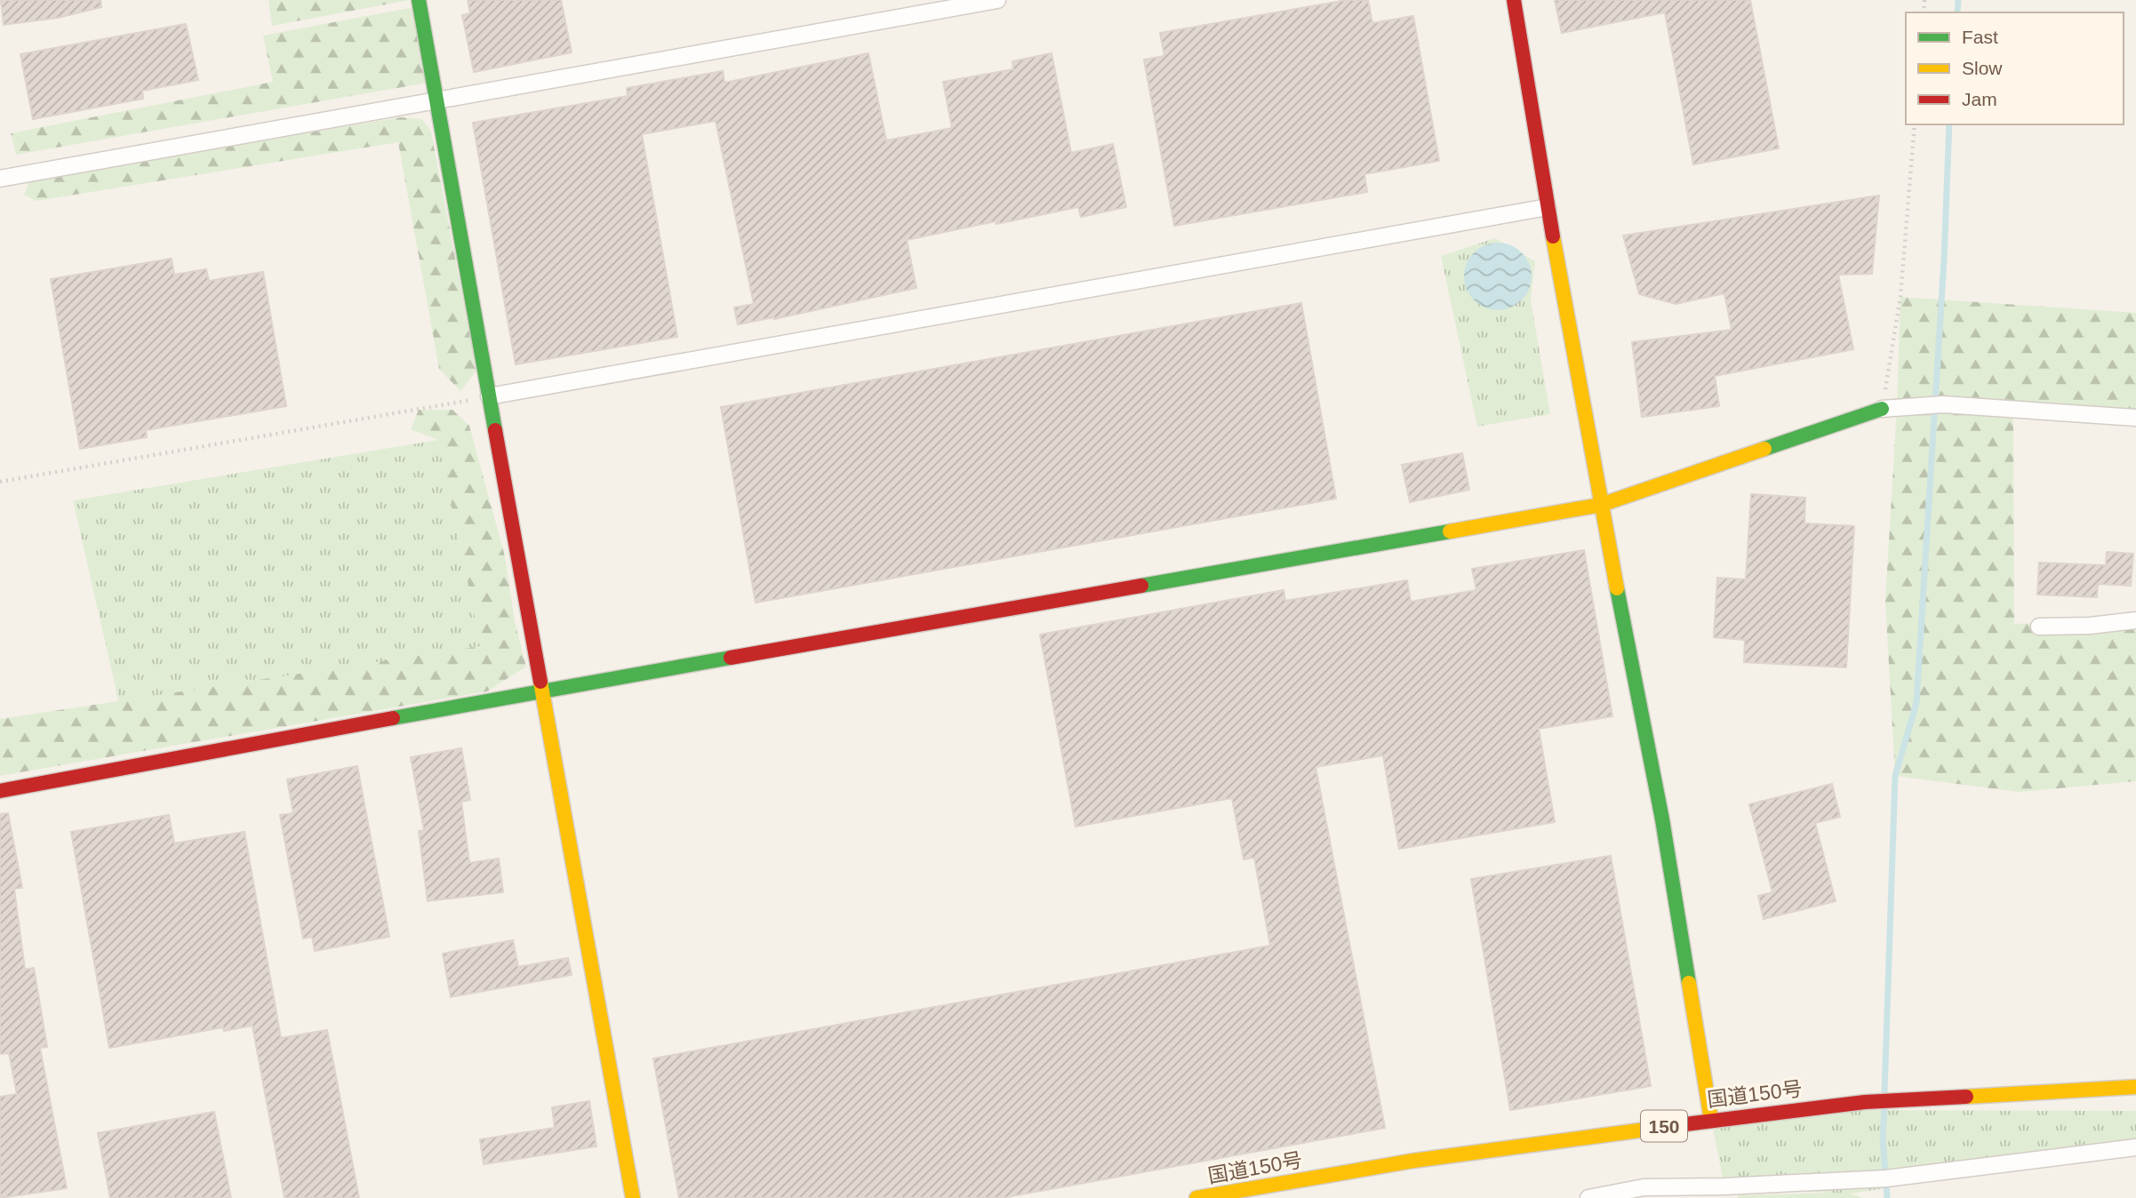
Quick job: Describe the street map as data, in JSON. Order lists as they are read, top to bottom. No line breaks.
{"streets":{"main road":["国道150号","150"]},"legend":["Fast","Slow","Jam"]}
